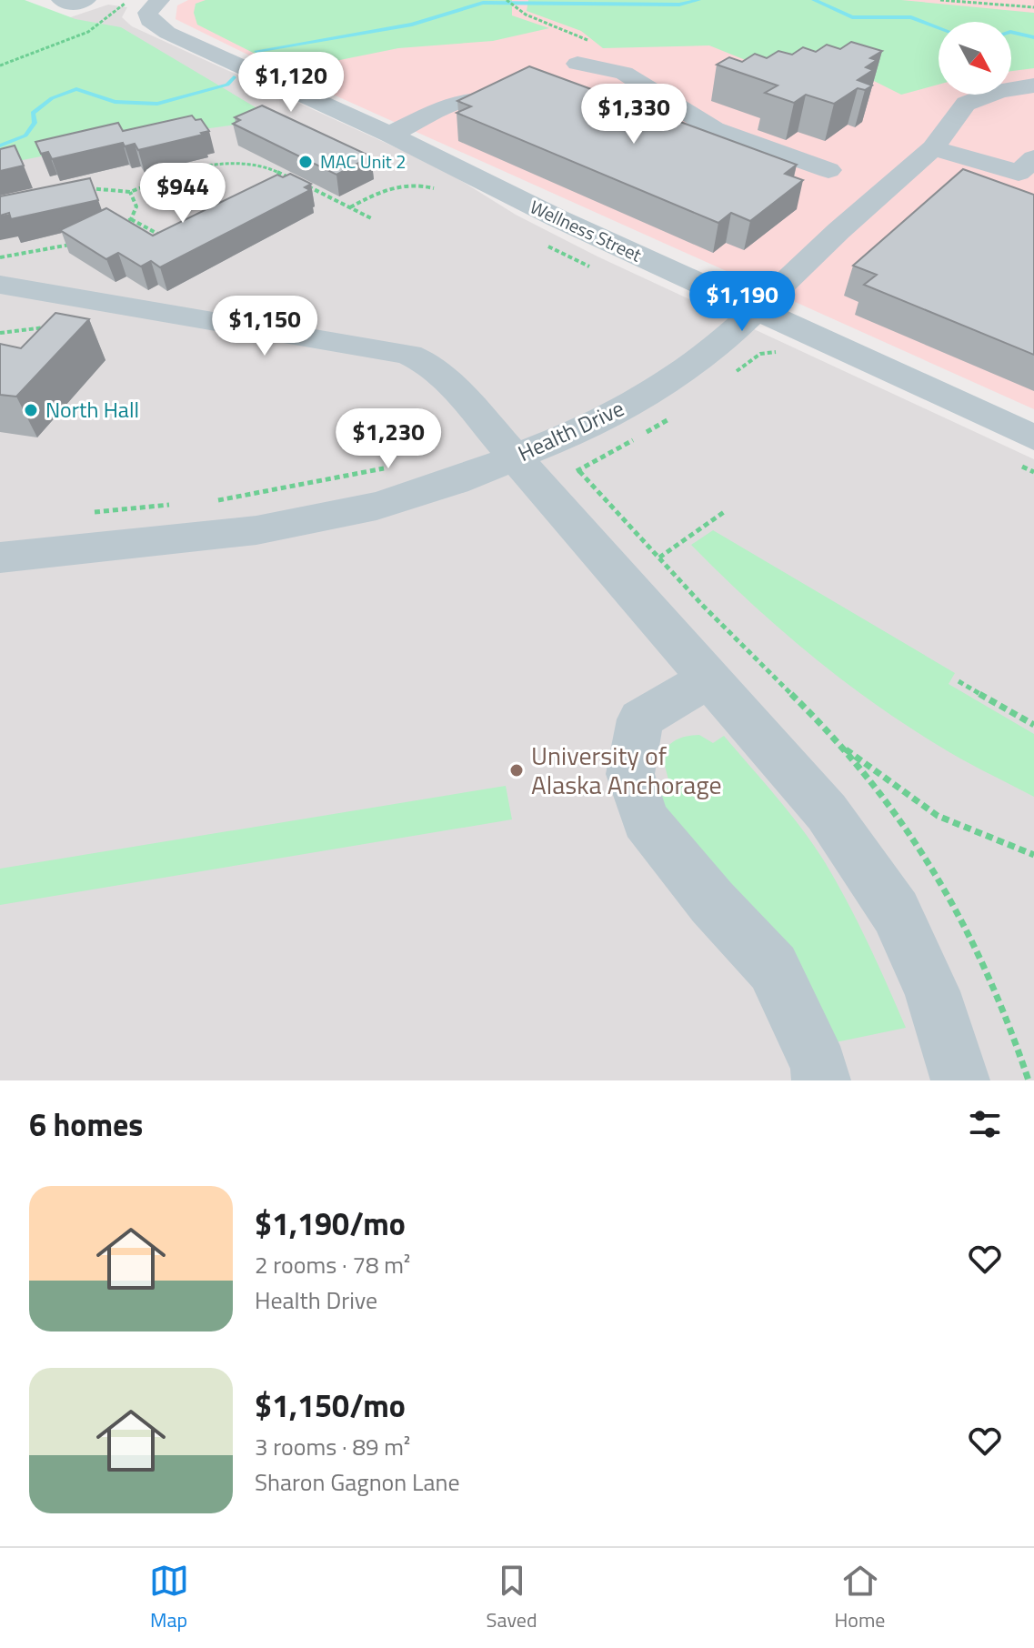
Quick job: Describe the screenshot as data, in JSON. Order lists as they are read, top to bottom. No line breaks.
{"streets":{"street":["Wellness Street","Health Drive"]},"crossings":[["Wellness Street","Health Drive"]],"places":["MAC Unit 2","North Hall","University of Alaska Anchorage"],"north":"bottom right","page":{"price":["$1,120","$1,330","$944","$1,190","$1,150","$1,230"],"heading":"6 homes","list":[{"name":"$1,190/mo","note":"2 rooms · 78 m² · Health Drive"},{"name":"$1,150/mo","note":"3 rooms · 89 m² · Sharon Gagnon Lane"}],"tabs":["Map","Saved","Home"]}}
